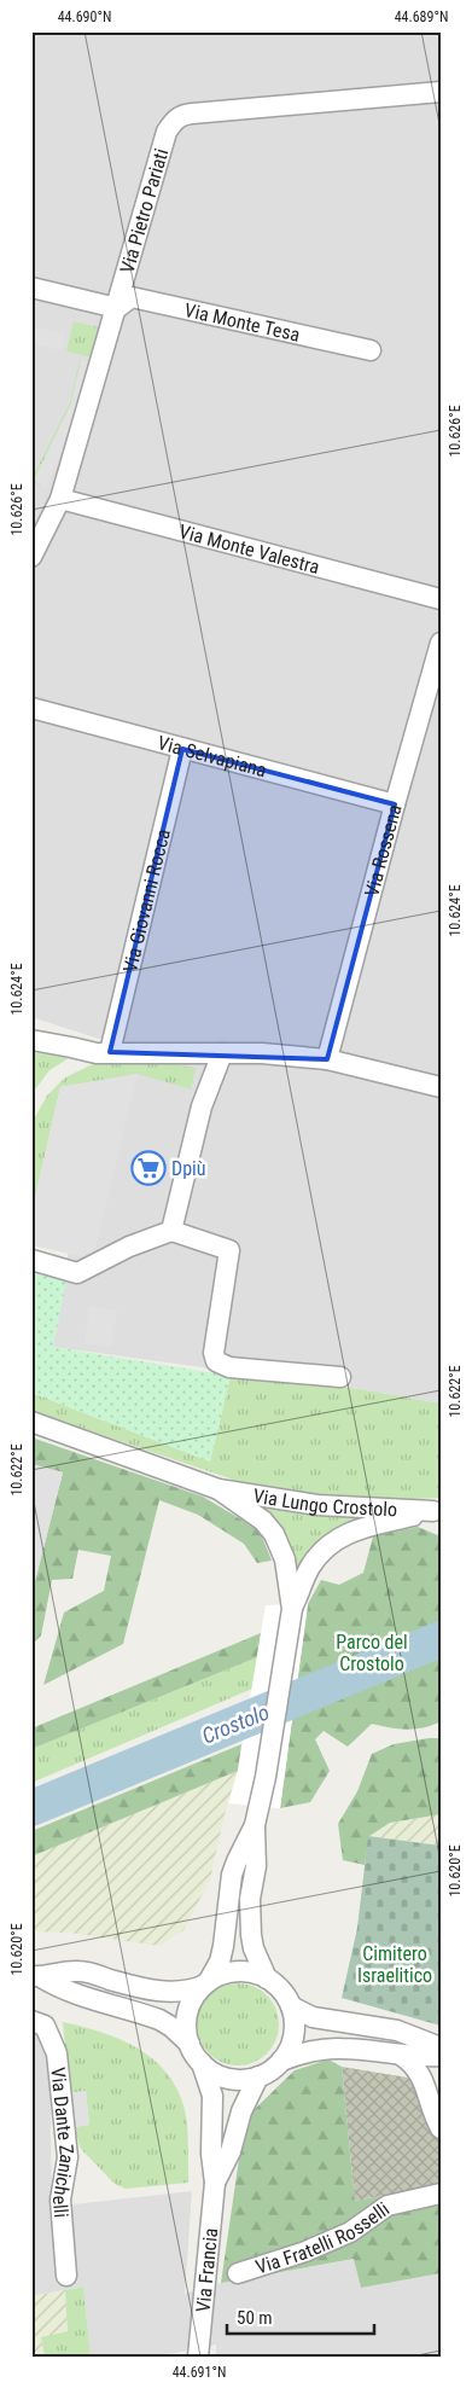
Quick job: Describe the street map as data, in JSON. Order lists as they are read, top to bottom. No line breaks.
{"streets":{"street":["Via Pietro Pariati","Via Monte Tesa","Via Monte Valestra","Via Selvapiana","Via Rossena","Via Giovanni Rocca","Via Lungo Crostolo","Via Dante Zanichelli","Via Fratelli Rosselli","Via Francia"]},"crossings":[["Via Pietro Pariati","Via Monte Tesa"],["Via Pietro Pariati","Via Monte Valestra"],["Via Selvapiana","Via Rossena"],["Via Selvapiana","Via Giovanni Rocca"],["Via Lungo Crostolo","Via Francia"]],"water":["Crostolo"],"parks":["Parco del Crostolo","Cimitero Israelitico"],"places":{"supermarket":["Dpiù"]},"scale_bar":"50 m","coordinates":["44.690°N","44.689°N","10.626°E","10.624°E","10.622°E","10.620°E","44.691°N"]}
